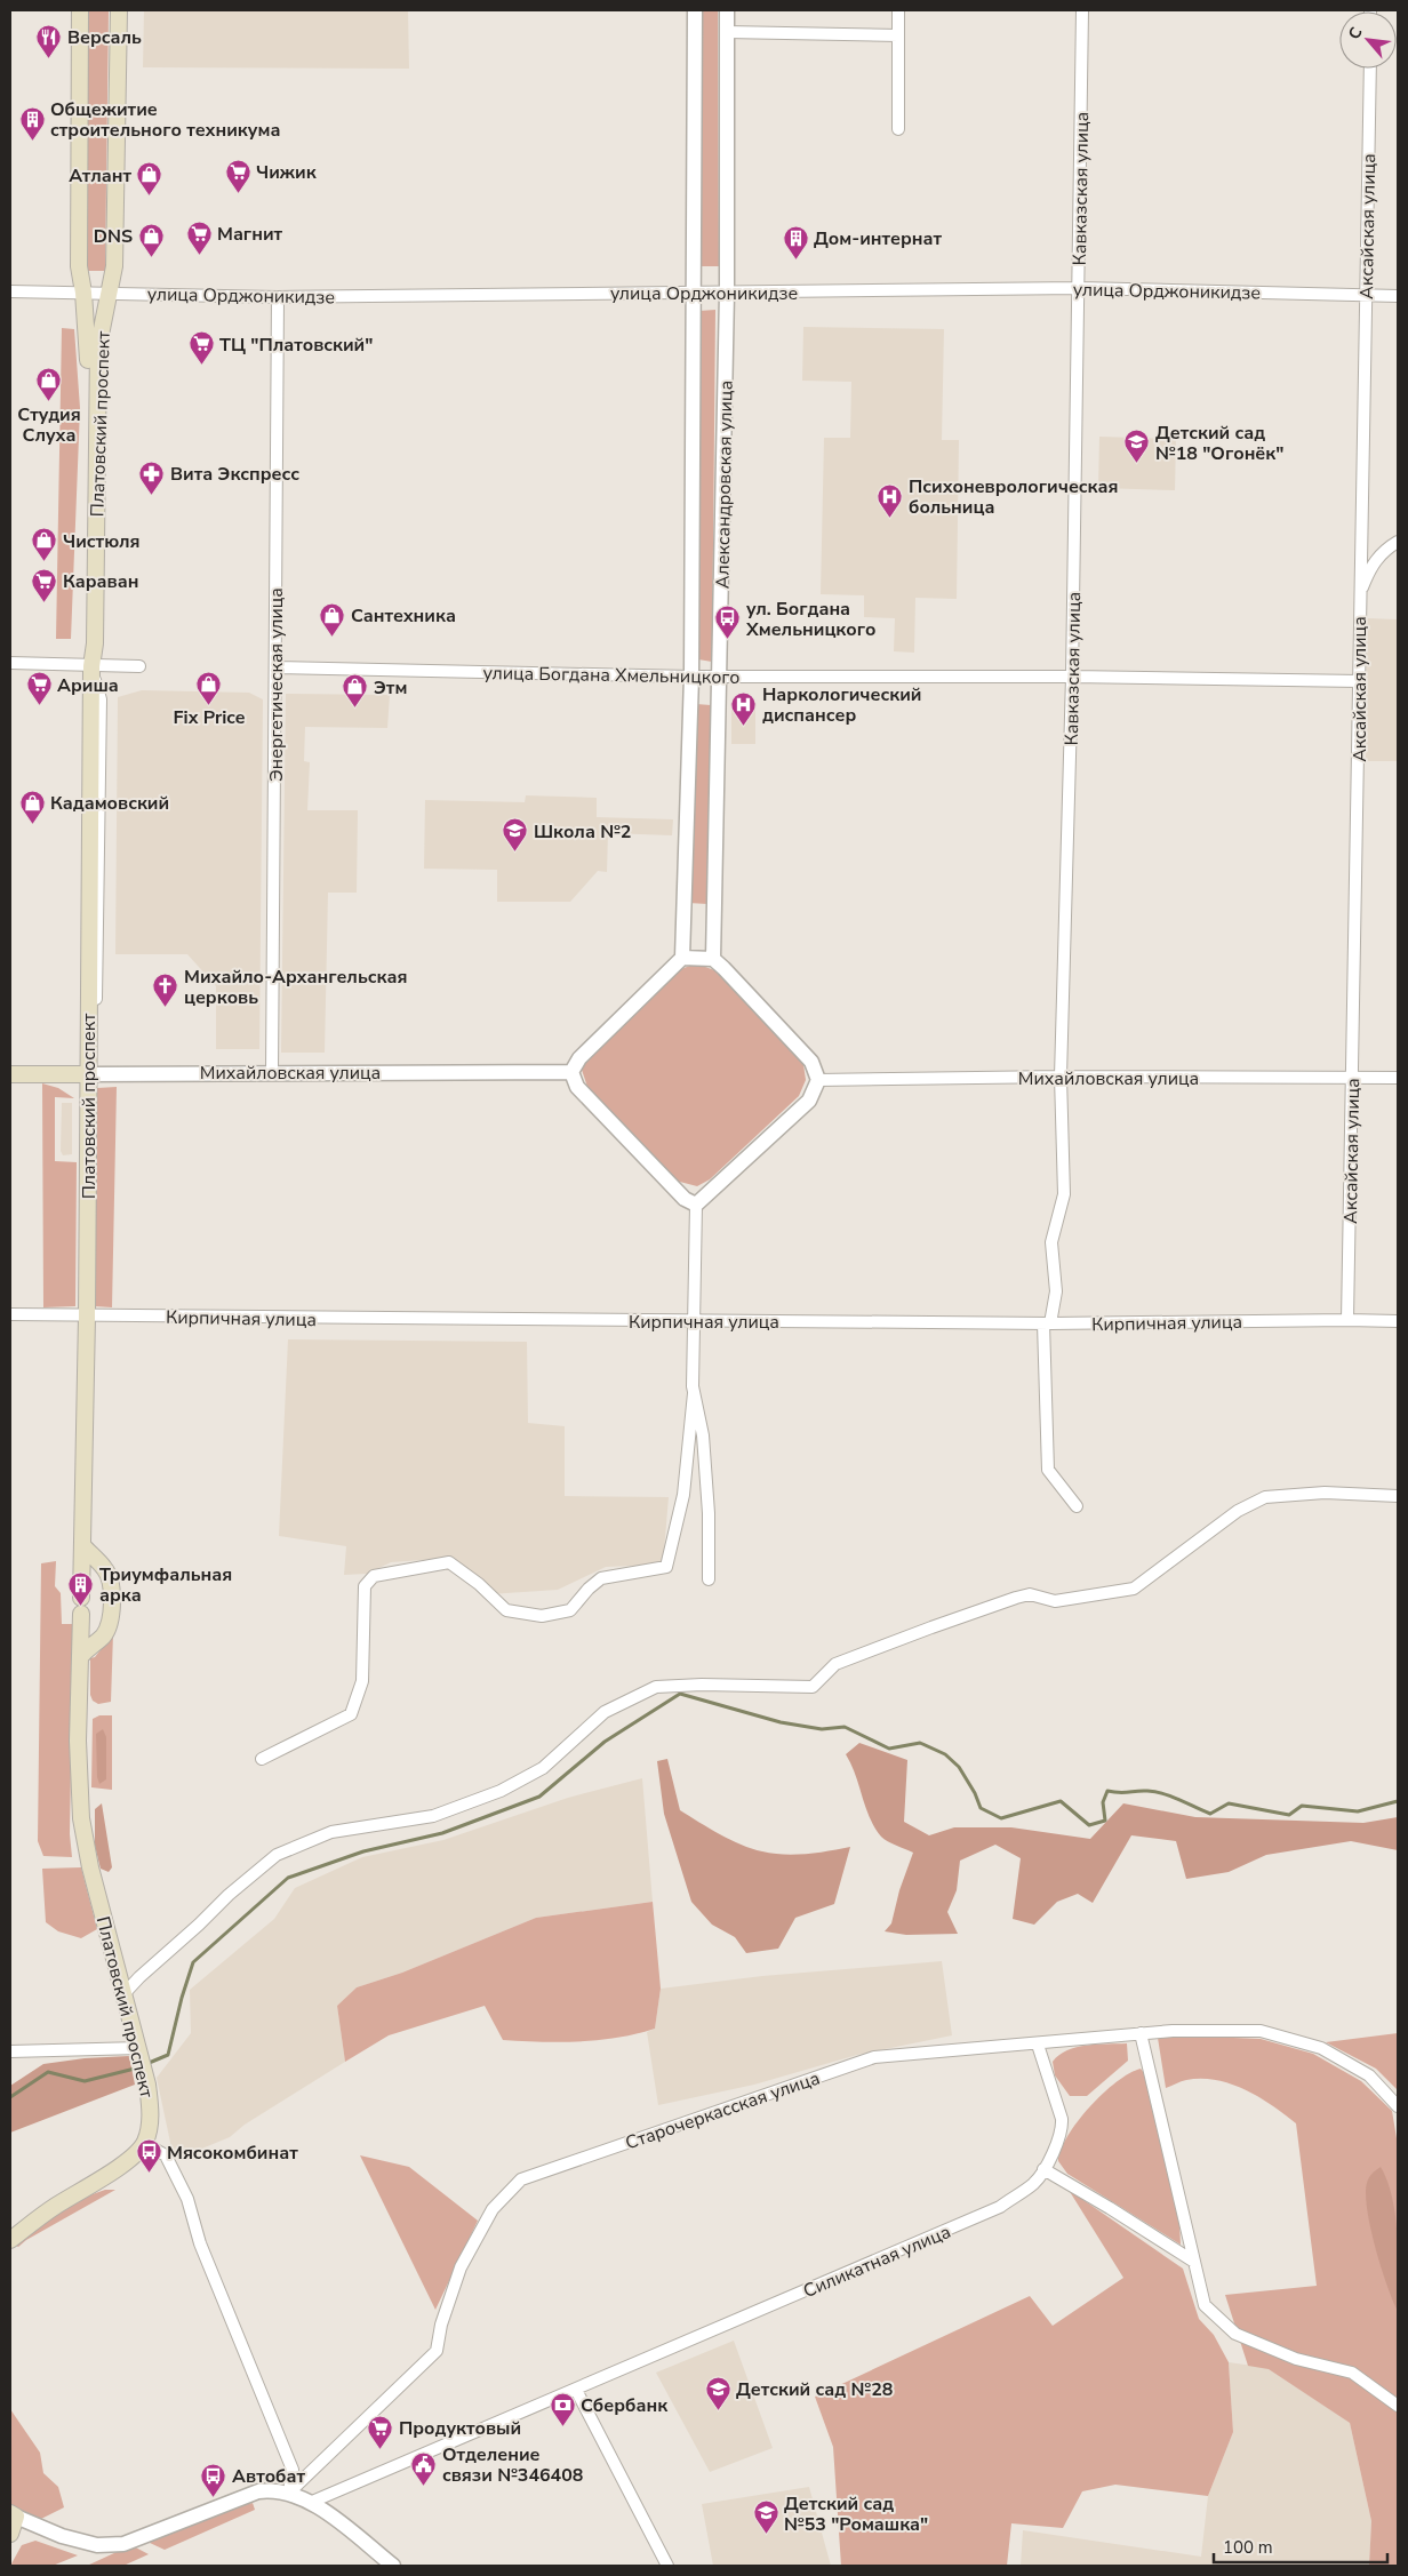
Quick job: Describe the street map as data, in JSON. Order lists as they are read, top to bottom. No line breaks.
{"streets":{"main road":["Платовский проспект","Михайловская улица"],"street":["Кавказская улица","Аксайская улица","улица Орджоникидзе","Александровская улица","улица Богдана Хмельницкого","Энергетическая улица","Кирпичная улица","Старочеркасская улица","Силикатная улица"]},"crossings":[["Кавказская улица","улица Орджоникидзе"],["Кавказская улица","улица Богдана Хмельницкого"],["Кавказская улица","Михайловская улица"],["Кавказская улица","Кирпичная улица"],["Аксайская улица","улица Орджоникидзе"],["Аксайская улица","улица Богдана Хмельницкого"],["Аксайская улица","Михайловская улица"],["Аксайская улица","Кирпичная улица"],["улица Орджоникидзе","Платовский проспект"],["улица Орджоникидзе","Александровская улица"],["улица Орджоникидзе","Энергетическая улица"],["Платовский проспект","Михайловская улица"],["Платовский проспект","Кирпичная улица"],["Александровская улица","улица Богдана Хмельницкого"],["улица Богдана Хмельницкого","Энергетическая улица"],["Энергетическая улица","Михайловская улица"],["Старочеркасская улица","Силикатная улица"]],"places":{"restaurant":["Версаль"],"building":["Общежитие строительного техникума","Дом-интернат","Триумфальная арка"],"supermarket":["Чижик","Магнит","ТЦ \"Платовский\"","Караван","Ариша","Продуктовый"],"shop":["Атлант","DNS","Студия Слуха","Чистюля","Сантехника","Fix Price","Этм","Кадамовский"],"school or university":["Детский сад №18 \"Огонёк\"","Школа №2","Детский сад №28","Детский сад №53 \"Ромашка\""],"pharmacy":["Вита Экспресс"],"hospital":["Психоневрологическая больница","Наркологический диспансер"],"bus stop":["ул. Богдана Хмельницкого","Мясокомбинат","Автобат"],"church":["Михайло-Архангельская церковь"],"bank":["Сбербанк"],"public building":["Отделение связи №346408"]},"scale_bar":"100 m","north":"top left"}
